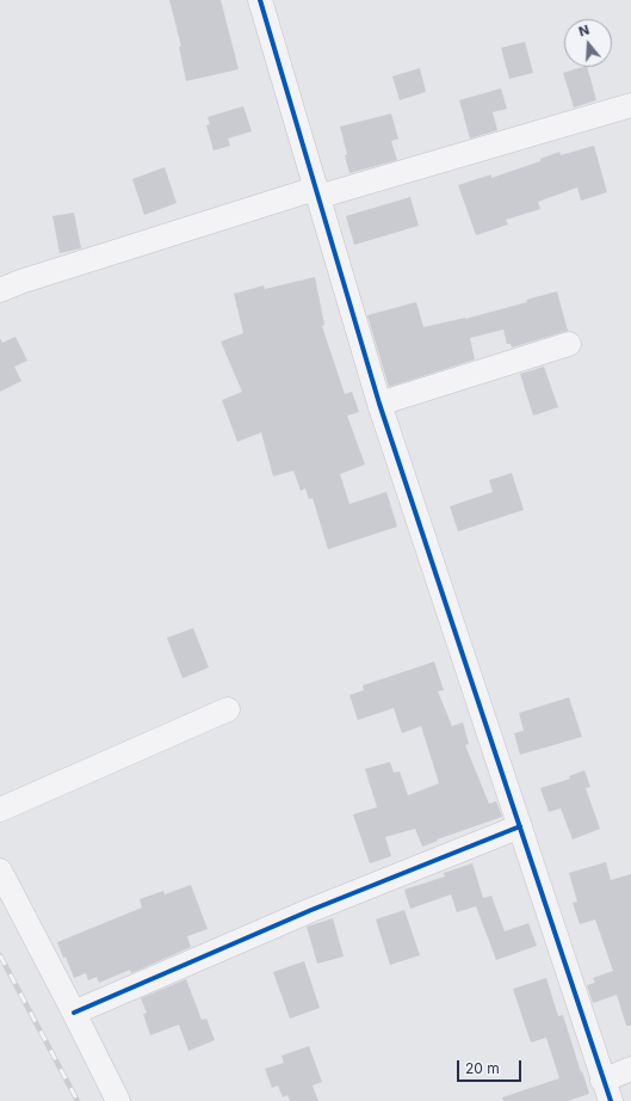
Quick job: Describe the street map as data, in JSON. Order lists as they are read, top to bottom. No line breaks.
{"scale_bar":"20 m","north":"top"}
